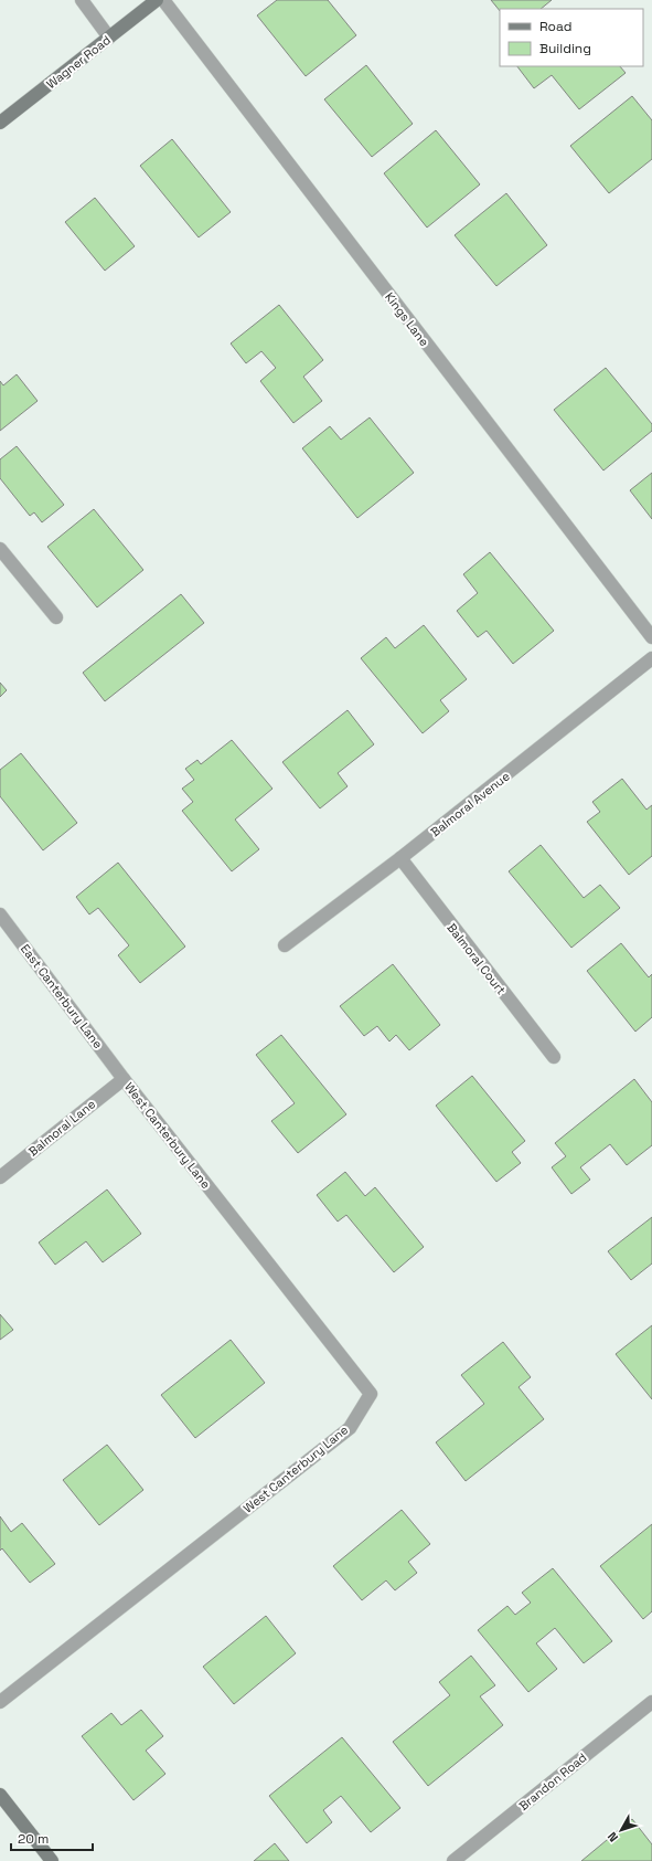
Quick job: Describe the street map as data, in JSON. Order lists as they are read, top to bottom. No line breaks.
{"streets":{"street":["Wagner Road","Kings Lane","Balmoral Avenue","Balmoral Court","East Canterbury Lane","Balmoral Lane","West Canterbury Lane","Brandon Road"]},"crossings":[["Balmoral Avenue","Balmoral Court"],["East Canterbury Lane","Balmoral Lane"],["East Canterbury Lane","West Canterbury Lane"],["Balmoral Lane","West Canterbury Lane"]],"legend":["Road","Building"],"scale_bar":"20 m","north":"bottom left"}
